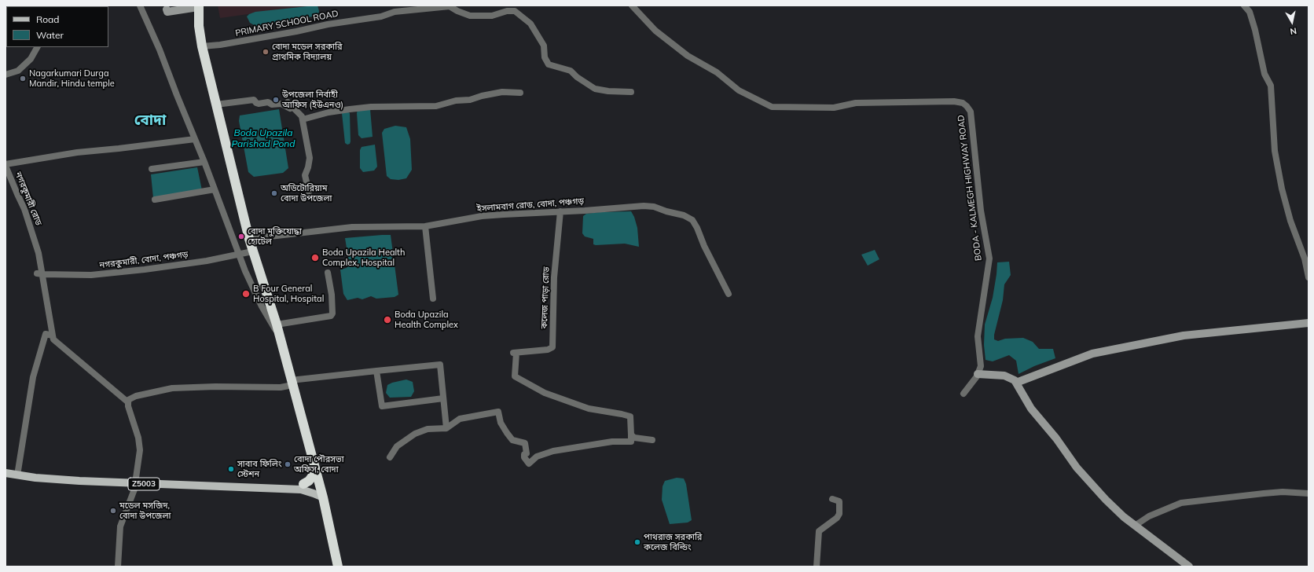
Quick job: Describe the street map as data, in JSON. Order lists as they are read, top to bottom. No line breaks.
{"streets":{"main road":["Z5003"],"street":["PRIMARY SCHOOL ROAD","BODA - KALMEGH HIGHWAY ROAD","নগরকুমারী রোড","ইসলামবাগ রোড, বোদা, পঞ্চগড়","নগরকুমারী, বোদা, পঞ্চগড়","কলেজ পাড়া রোড"]},"crossings":[["নগরকুমারী রোড","নগরকুমারী, বোদা, পঞ্চগড়"],["ইসলামবাগ রোড, বোদা, পঞ্চগড়","কলেজ পাড়া রোড"]],"districts":["বোদা"],"water":["Boda Upazila Parishad Pond"],"places":["বোদা মডেল সরকারি প্রাথমিক বিদ্যালয়","Nagarkumari Durga Mandir, Hindu temple","উপজেলা নির্বাহী আফিস (ইউএনও)","অডিটোরিয়াম বোদা উপজেলা","বোদা মুক্তিযোদ্ধা হোটেল","Boda Upazila Health Complex, Hospital","B Four General Hospital, Hospital","Boda Upazila Health Complex","বোদা পৌরসভা অফিস, বোদা","সাবাব ফিলিং স্টেশন","মডেল মসজিদ, বোদা উপজেলা","পাথরাজ সরকারি কলেজ বিল্ডিং"],"legend":["Road","Water"],"north":"bottom"}
